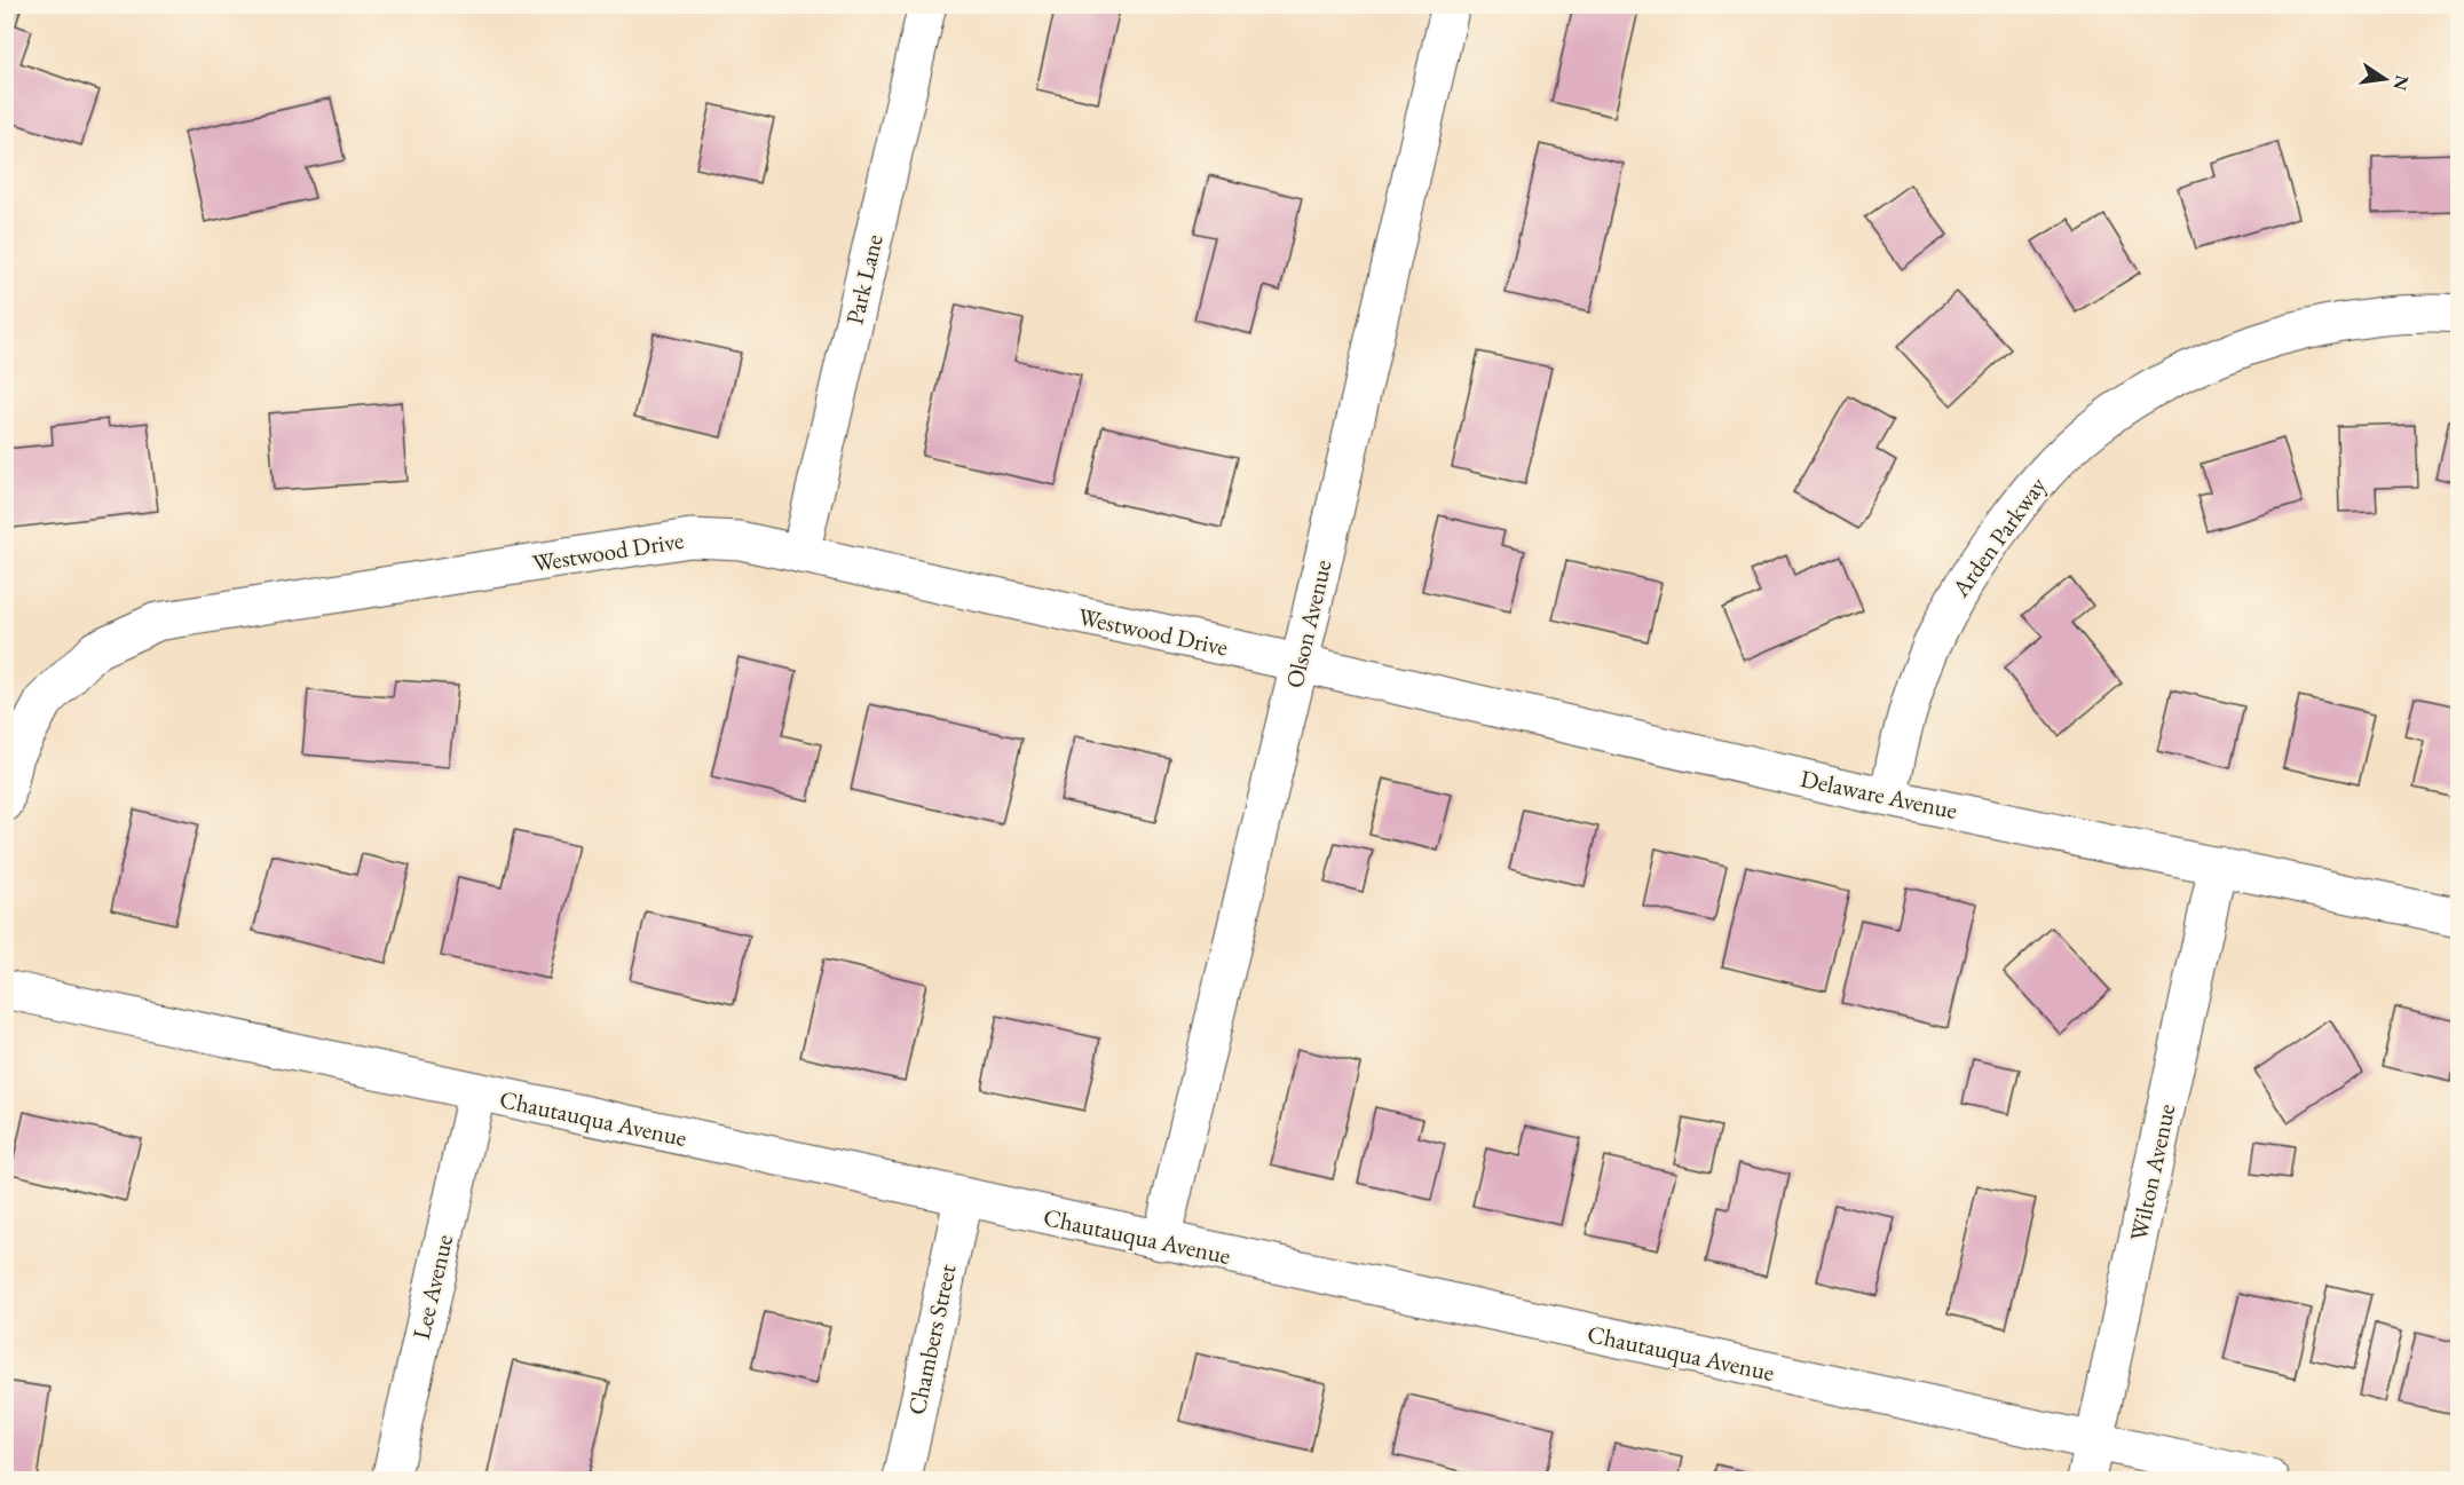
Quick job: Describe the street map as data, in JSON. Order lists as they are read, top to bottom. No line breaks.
{"streets":{"street":["Park Lane","Arden Parkway","Westwood Drive","Olson Avenue","Delaware Avenue","Chautauqua Avenue","Wilton Avenue","Lee Avenue","Chambers Street"]},"crossings":[["Park Lane","Westwood Drive"],["Arden Parkway","Delaware Avenue"],["Westwood Drive","Olson Avenue"],["Westwood Drive","Delaware Avenue"],["Olson Avenue","Delaware Avenue"],["Olson Avenue","Chautauqua Avenue"],["Delaware Avenue","Wilton Avenue"],["Chautauqua Avenue","Wilton Avenue"],["Chautauqua Avenue","Lee Avenue"],["Chautauqua Avenue","Chambers Street"]],"north":"right"}
